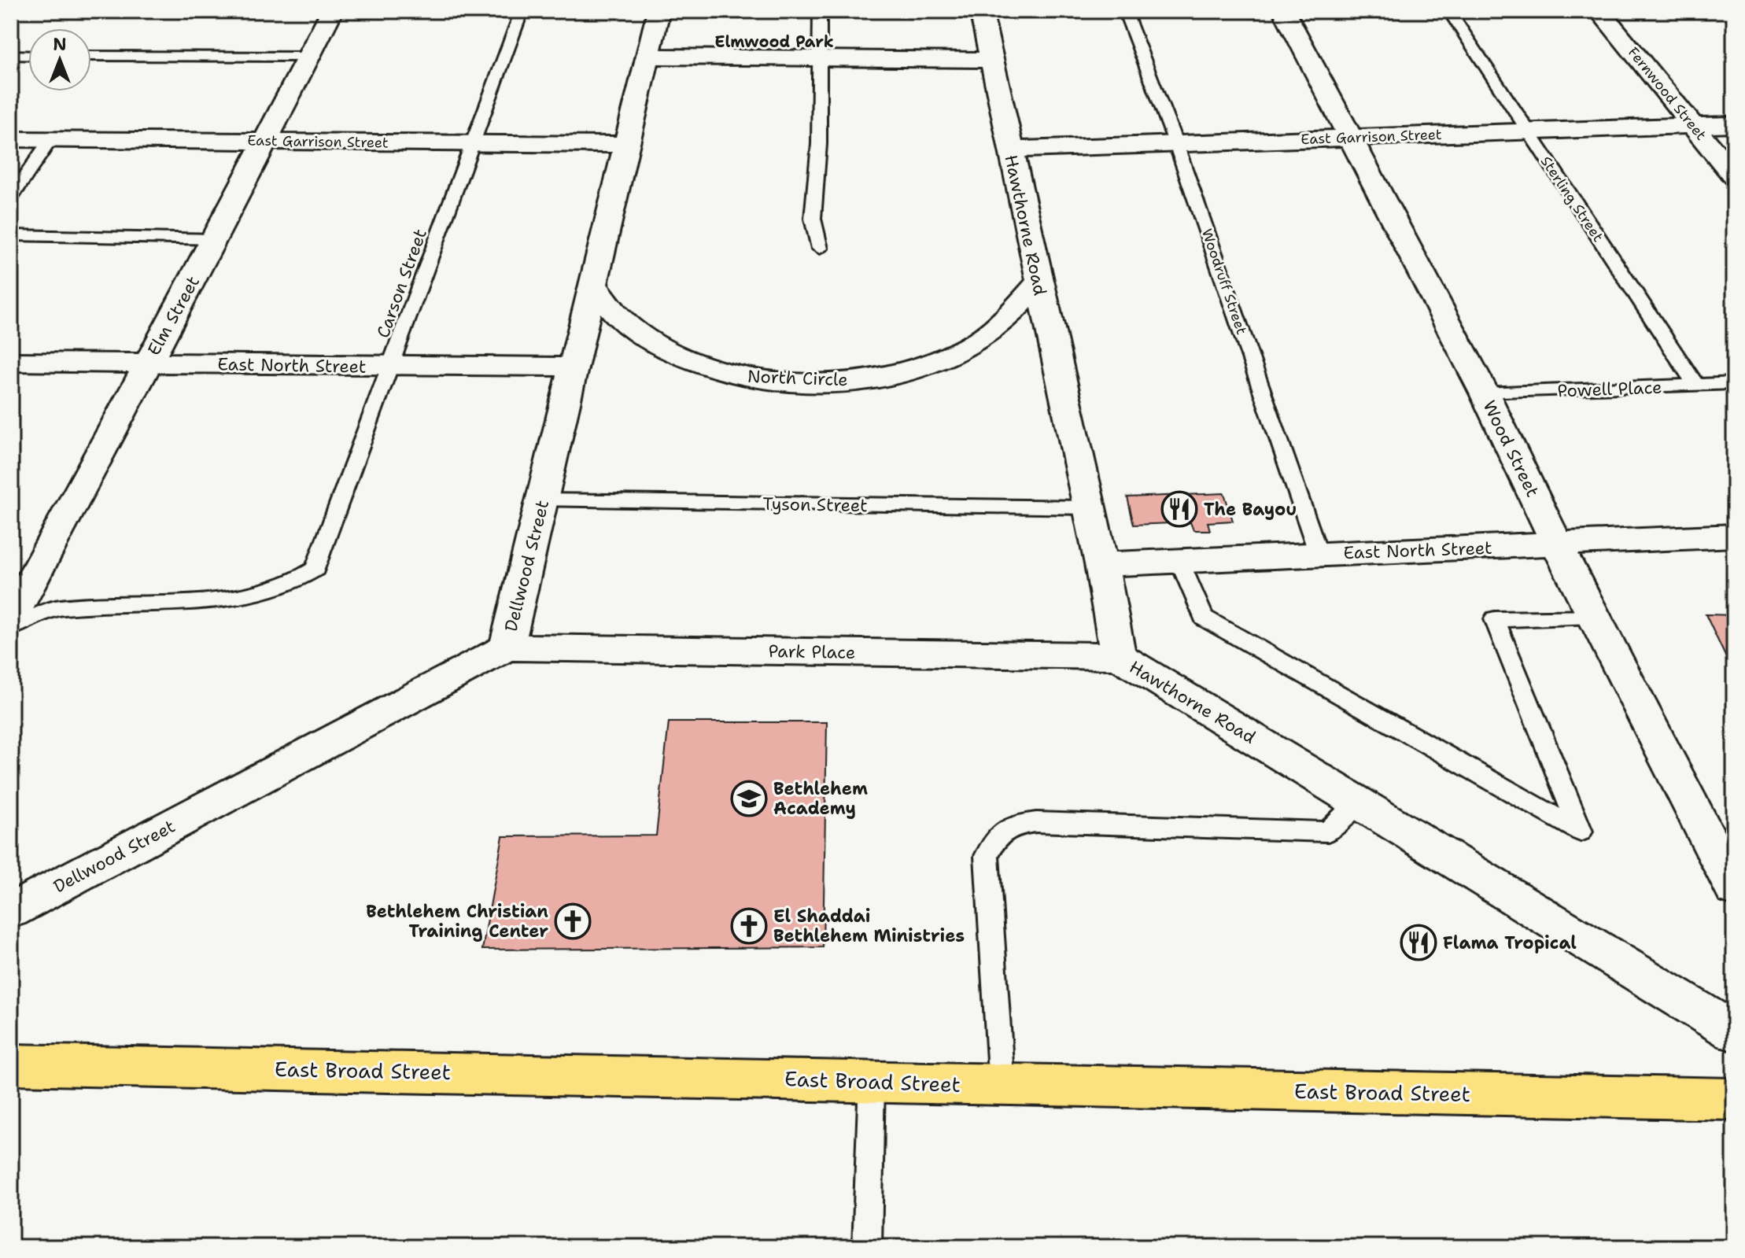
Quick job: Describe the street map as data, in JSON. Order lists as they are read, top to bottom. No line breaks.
{"streets":{"main road":["East Broad Street"],"street":["Fernwood Street","East Garrison Street","Hawthorne Road","Elm Street","East North Street","North Circle","Wood Street","Dellwood Street","Park Place"],"lane":["Sterling Street","Woodruff Street","Carson Street","Powell Place","Tyson Street"]},"crossings":[["Fernwood Street","East Garrison Street"],["East Garrison Street","Sterling Street"],["East Garrison Street","Hawthorne Road"],["East Garrison Street","Woodruff Street"],["East Garrison Street","Carson Street"],["East Garrison Street","Elm Street"],["East Garrison Street","Wood Street"],["East Garrison Street","Dellwood Street"],["Sterling Street","Powell Place"],["Hawthorne Road","East North Street"],["Hawthorne Road","North Circle"],["Hawthorne Road","Tyson Street"],["Hawthorne Road","Park Place"],["Woodruff Street","East North Street"],["Carson Street","East North Street"],["Elm Street","East North Street"],["East North Street","Wood Street"],["East North Street","Dellwood Street"],["North Circle","Dellwood Street"],["Powell Place","Wood Street"],["Tyson Street","Dellwood Street"],["Dellwood Street","Park Place"]],"districts":["Elmwood Park"],"places":{"restaurant":["The Bayou","Flama Tropical"],"school or university":["Bethlehem Academy"],"church":["Bethlehem Christian Training Center","El Shaddai Bethlehem Ministries"]},"north":"top"}
